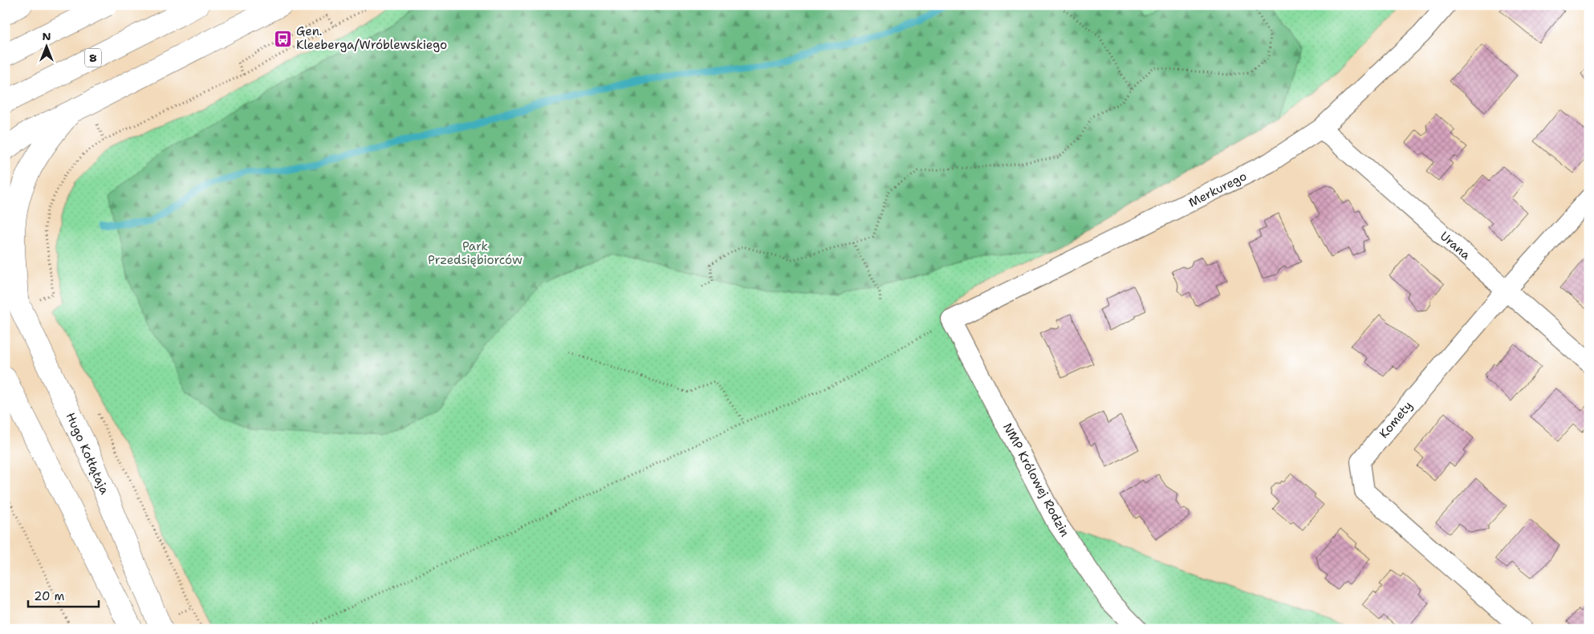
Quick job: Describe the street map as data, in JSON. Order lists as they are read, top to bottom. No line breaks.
{"streets":{"main road":["8","Hugo Kołłątaja"],"street":["Merkurego","Urana","Komety","NMP Królowej Rodzin"]},"crossings":[["Merkurego","Urana"],["Merkurego","NMP Królowej Rodzin"],["Urana","Komety"]],"parks":["Park Przedsiębiorców"],"places":{"bus stop":["Gen. Kleeberga/Wróblewskiego"]},"scale_bar":"20 m","north":"top"}
